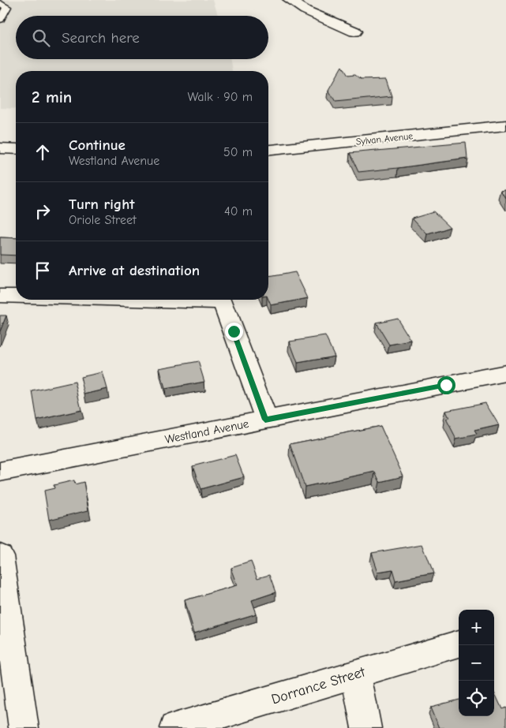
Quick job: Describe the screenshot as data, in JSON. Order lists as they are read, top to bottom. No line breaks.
{"streets":{"street":["Sylvan Avenue","Westland Avenue","Dorrance Street"]},"page":{"search":"Search here","heading":["2 min","Walk · 90 m"],"list":[["Continue","Westland Avenue","50 m"],["Turn right","Oriole Street","40 m"],"Arrive at destination"],"map_buttons":["+","−"]}}
